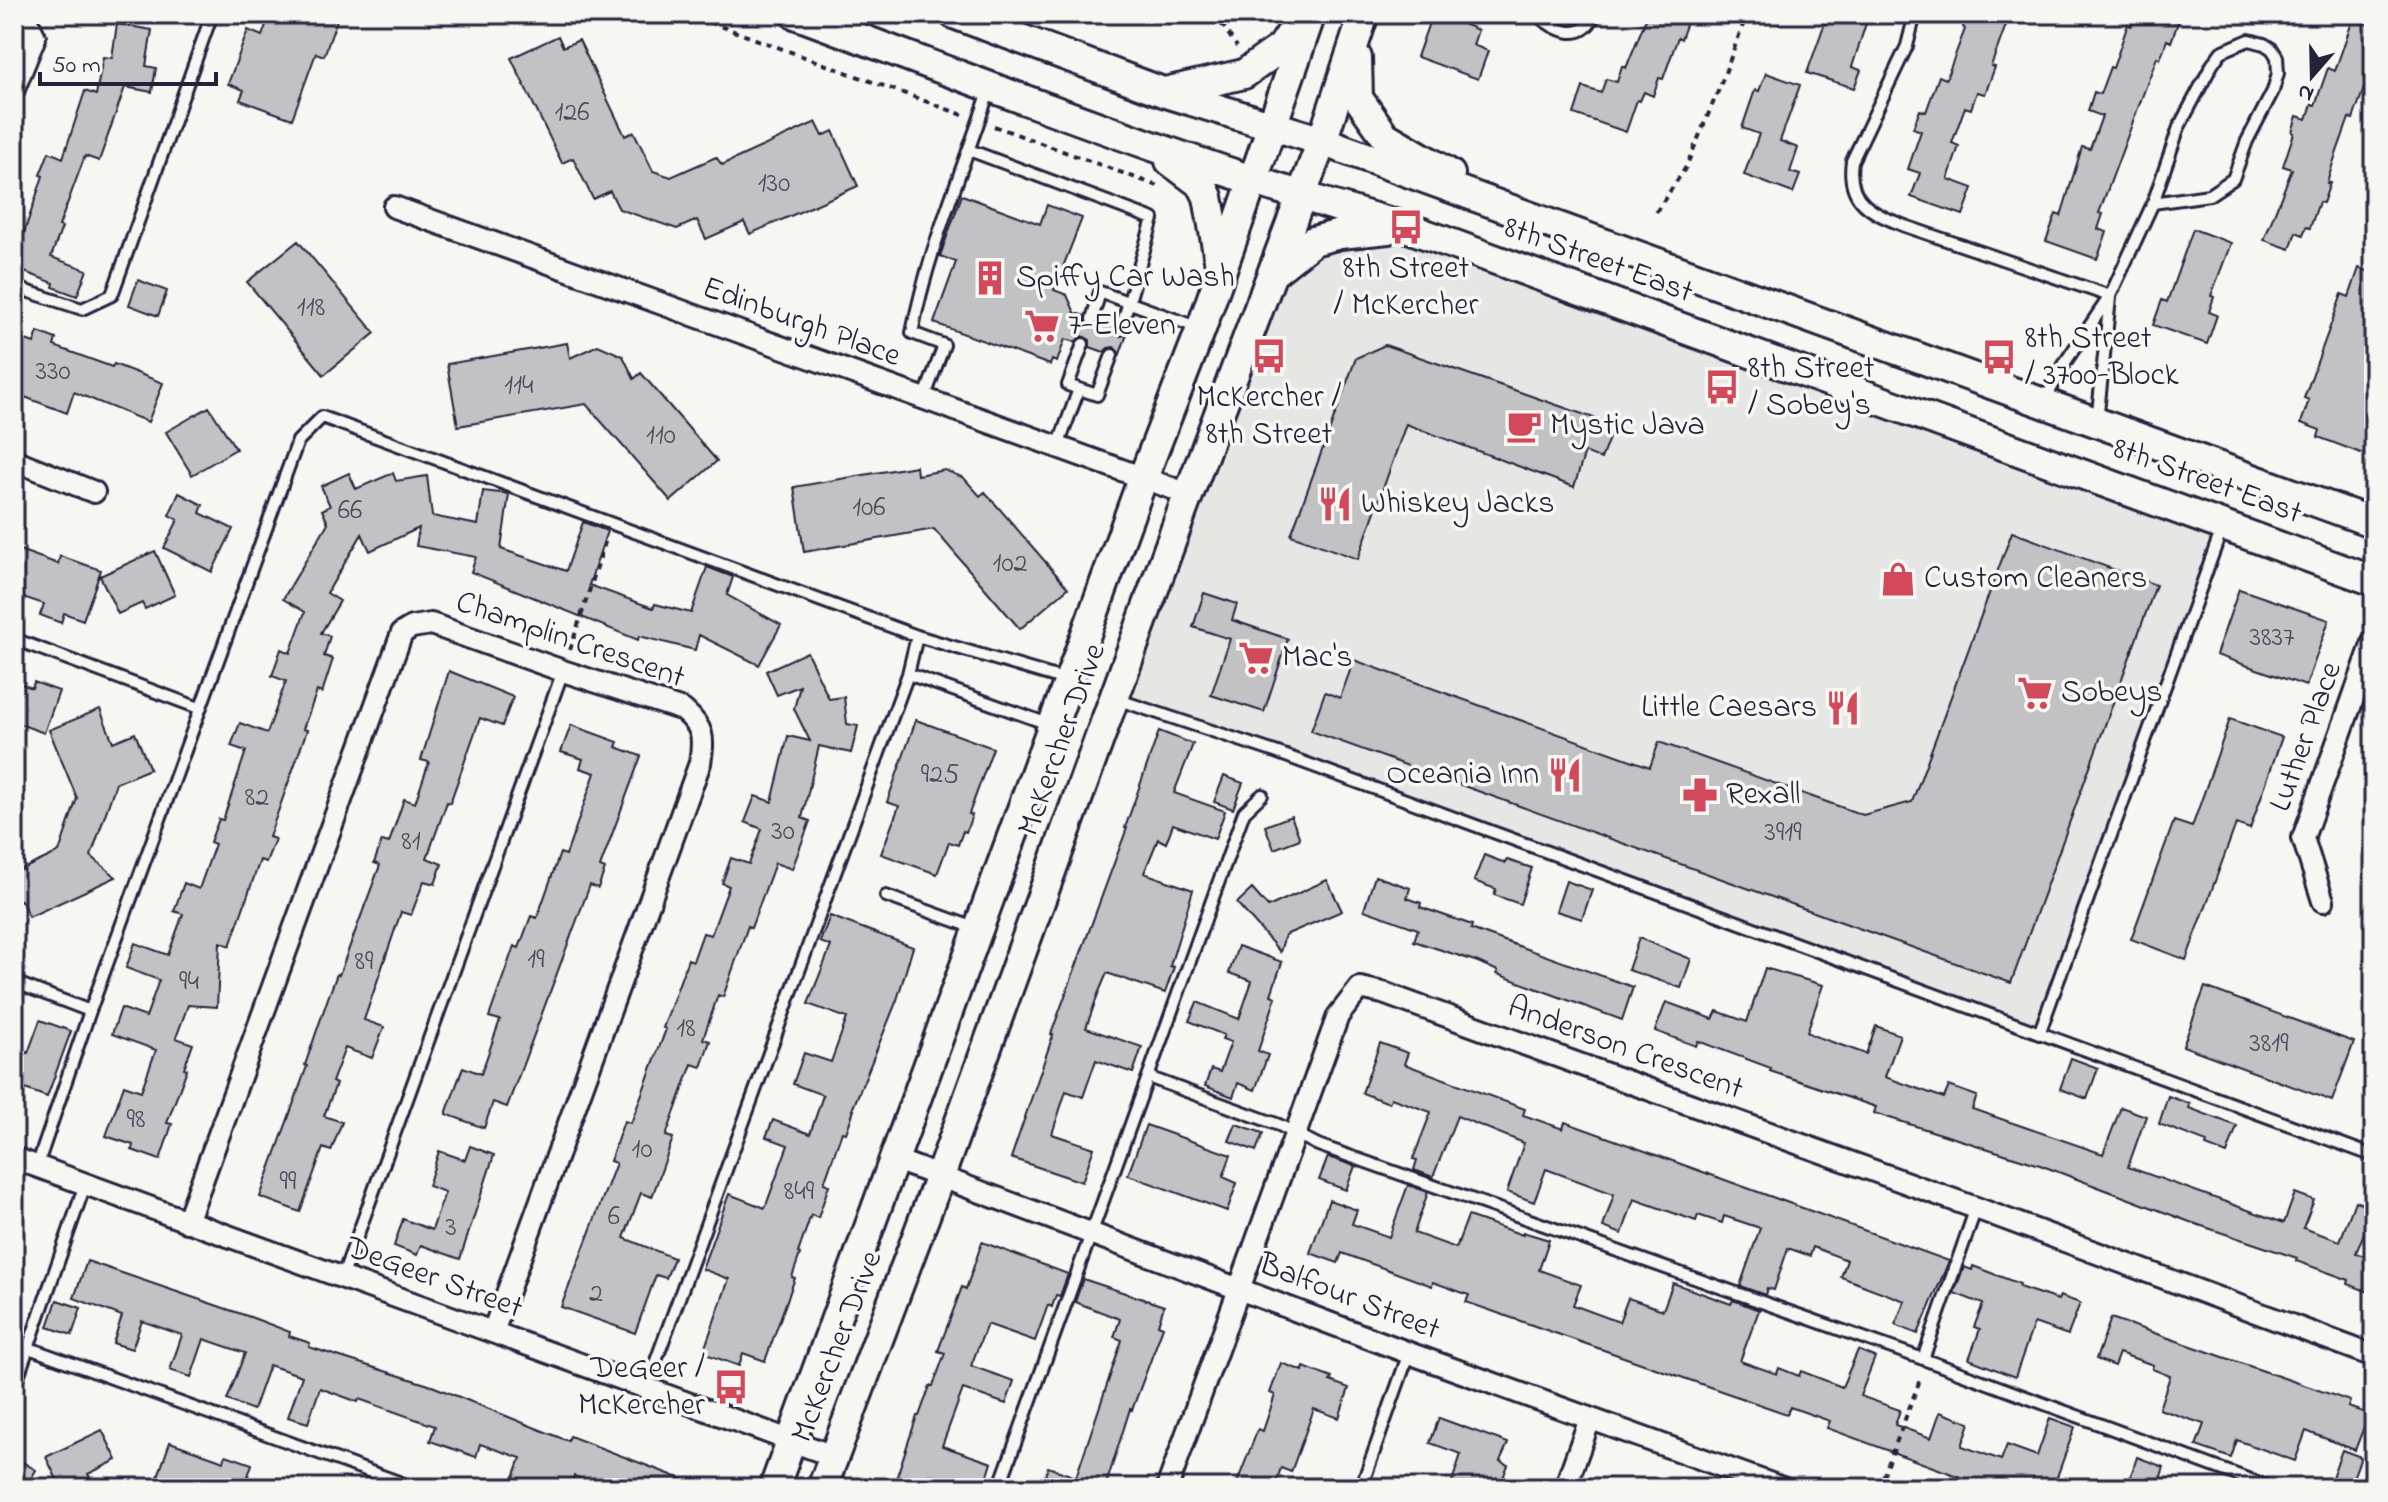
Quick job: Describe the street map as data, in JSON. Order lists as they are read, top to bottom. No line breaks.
{"streets":{"main road":["8th Street East","McKercher Drive"],"street":["Edinburgh Place","Champlin Crescent","Luther Place","Anderson Crescent","DeGeer Street","Balfour Street"]},"crossings":[["8th Street East","McKercher Drive"],["Edinburgh Place","McKercher Drive"],["Champlin Crescent","DeGeer Street"],["McKercher Drive","DeGeer Street"],["McKercher Drive","Balfour Street"],["Anderson Crescent","Balfour Street"]],"places":{"bus stop":["8th Street / McKercher","McKercher / 8th Street","8th Street / 3700-Block","8th Street / Sobey's","DeGeer / McKercher"],"building":["Spiffy Car Wash"],"supermarket":["7-Eleven","Mac's","Sobeys"],"cafe":["Mystic Java"],"restaurant":["Whiskey Jacks","Little Caesars","Oceania Inn"],"shop":["Custom Cleaners"],"pharmacy":["Rexall"]},"house_numbers":["126","130","118","330","114","110","106","66","102","3837","925","82","30","3919","81","19","89","94","18","3819","98","10","99","849","6","3","2"],"scale_bar":"50 m","north":"bottom"}
